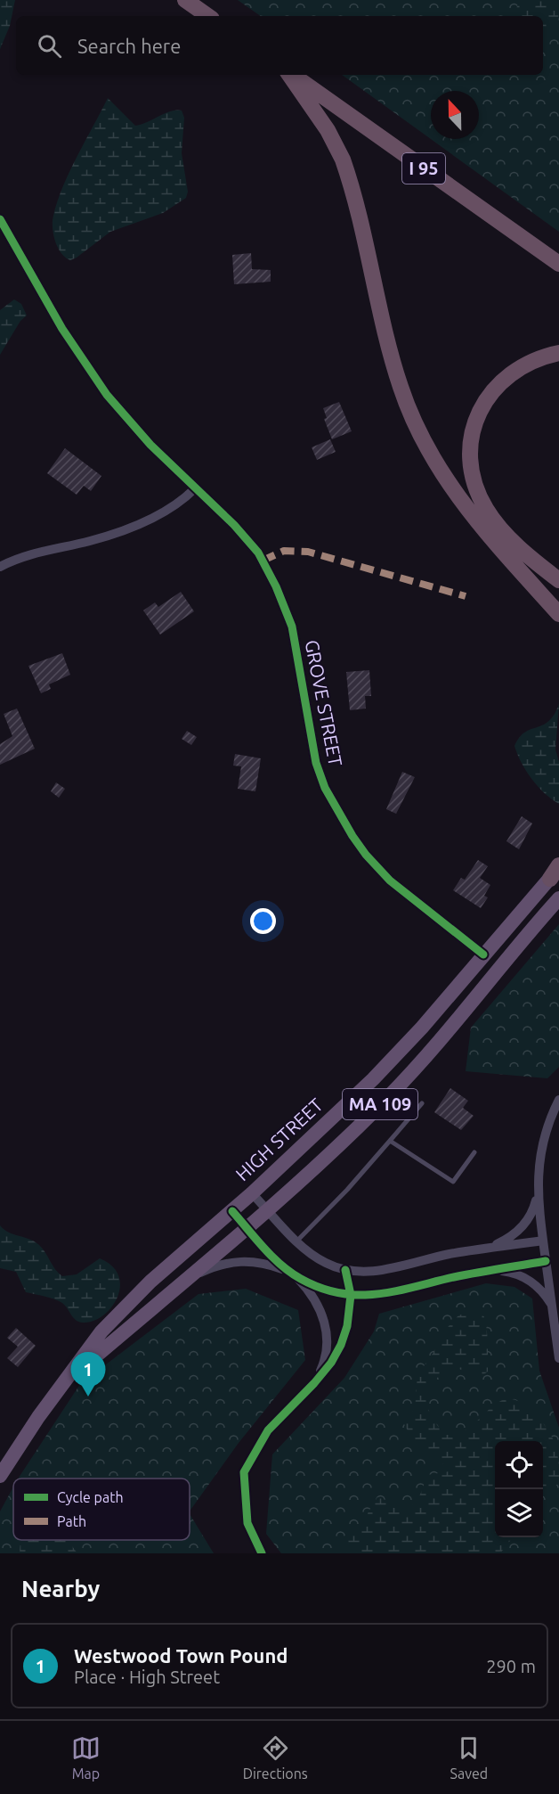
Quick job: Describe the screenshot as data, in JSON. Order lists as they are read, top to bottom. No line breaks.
{"streets":{"highway":["I 95"],"main road":["MA 109","HIGH STREET"],"street":["GROVE STREET"]},"crossings":[["GROVE STREET","HIGH STREET"]],"legend":["Cycle path","Path"],"north":"top","page":{"search":"Search here","pins":"1","heading":"Nearby","list":[{"mark":"1","name":"Westwood Town Pound","note":"Place · High Street","value":"290 m"}],"nav":["Map","Directions","Saved"]}}
